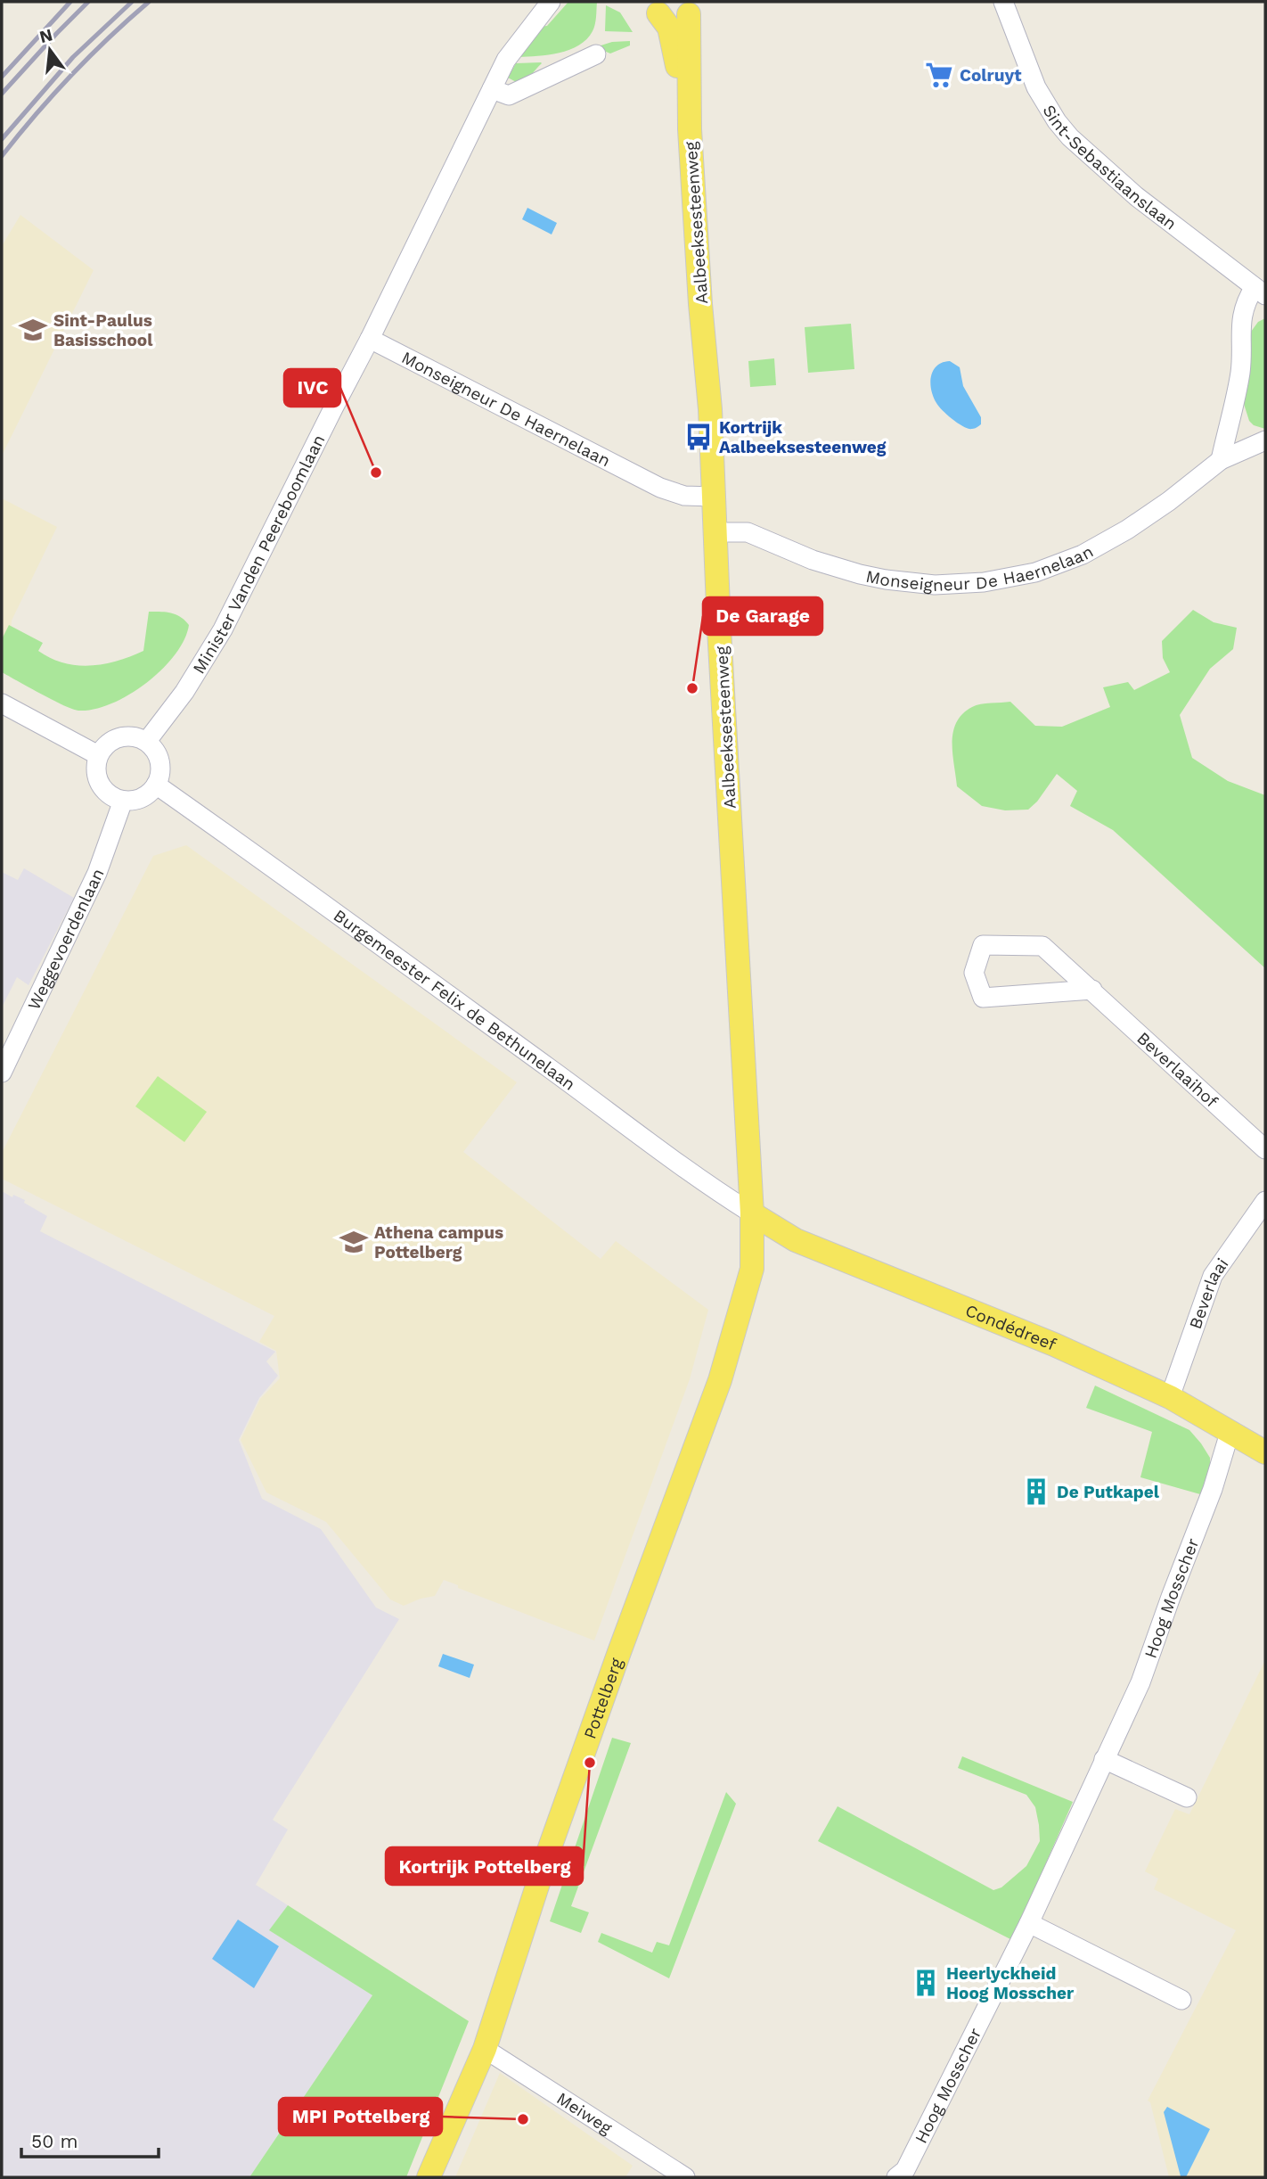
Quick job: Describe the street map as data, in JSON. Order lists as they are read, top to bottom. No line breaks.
{"streets":{"main road":["Aalbeeksesteenweg","Condédreef","Pottelberg"],"street":["Sint-Sebastiaanslaan","Monseigneur De Haernelaan","Minister Vanden Peereboomlaan","Weggevoerdenlaan","Burgemeester Felix de Bethunelaan","Beverlaaihof","Beverlaai","Hoog Mosscher","Meiweg"]},"crossings":[["Aalbeeksesteenweg","Monseigneur De Haernelaan"],["Aalbeeksesteenweg","Burgemeester Felix de Bethunelaan"],["Aalbeeksesteenweg","Condédreef"],["Aalbeeksesteenweg","Pottelberg"],["Monseigneur De Haernelaan","Minister Vanden Peereboomlaan"],["Minister Vanden Peereboomlaan","Weggevoerdenlaan"],["Minister Vanden Peereboomlaan","Burgemeester Felix de Bethunelaan"],["Weggevoerdenlaan","Burgemeester Felix de Bethunelaan"],["Burgemeester Felix de Bethunelaan","Condédreef"],["Burgemeester Felix de Bethunelaan","Pottelberg"],["Beverlaai","Condédreef"],["Condédreef","Hoog Mosscher"],["Condédreef","Pottelberg"],["Pottelberg","Meiweg"]],"places":{"supermarket":["Colruyt"],"school or university":["Sint-Paulus Basisschool","Athena campus Pottelberg"],"bus stop":["Kortrijk Aalbeeksesteenweg"],"other":["IVC","De Garage","Kortrijk Pottelberg","MPI Pottelberg"],"building":["De Putkapel","Heerlyckheid Hoog Mosscher"]},"scale_bar":"50 m","north":"top"}
